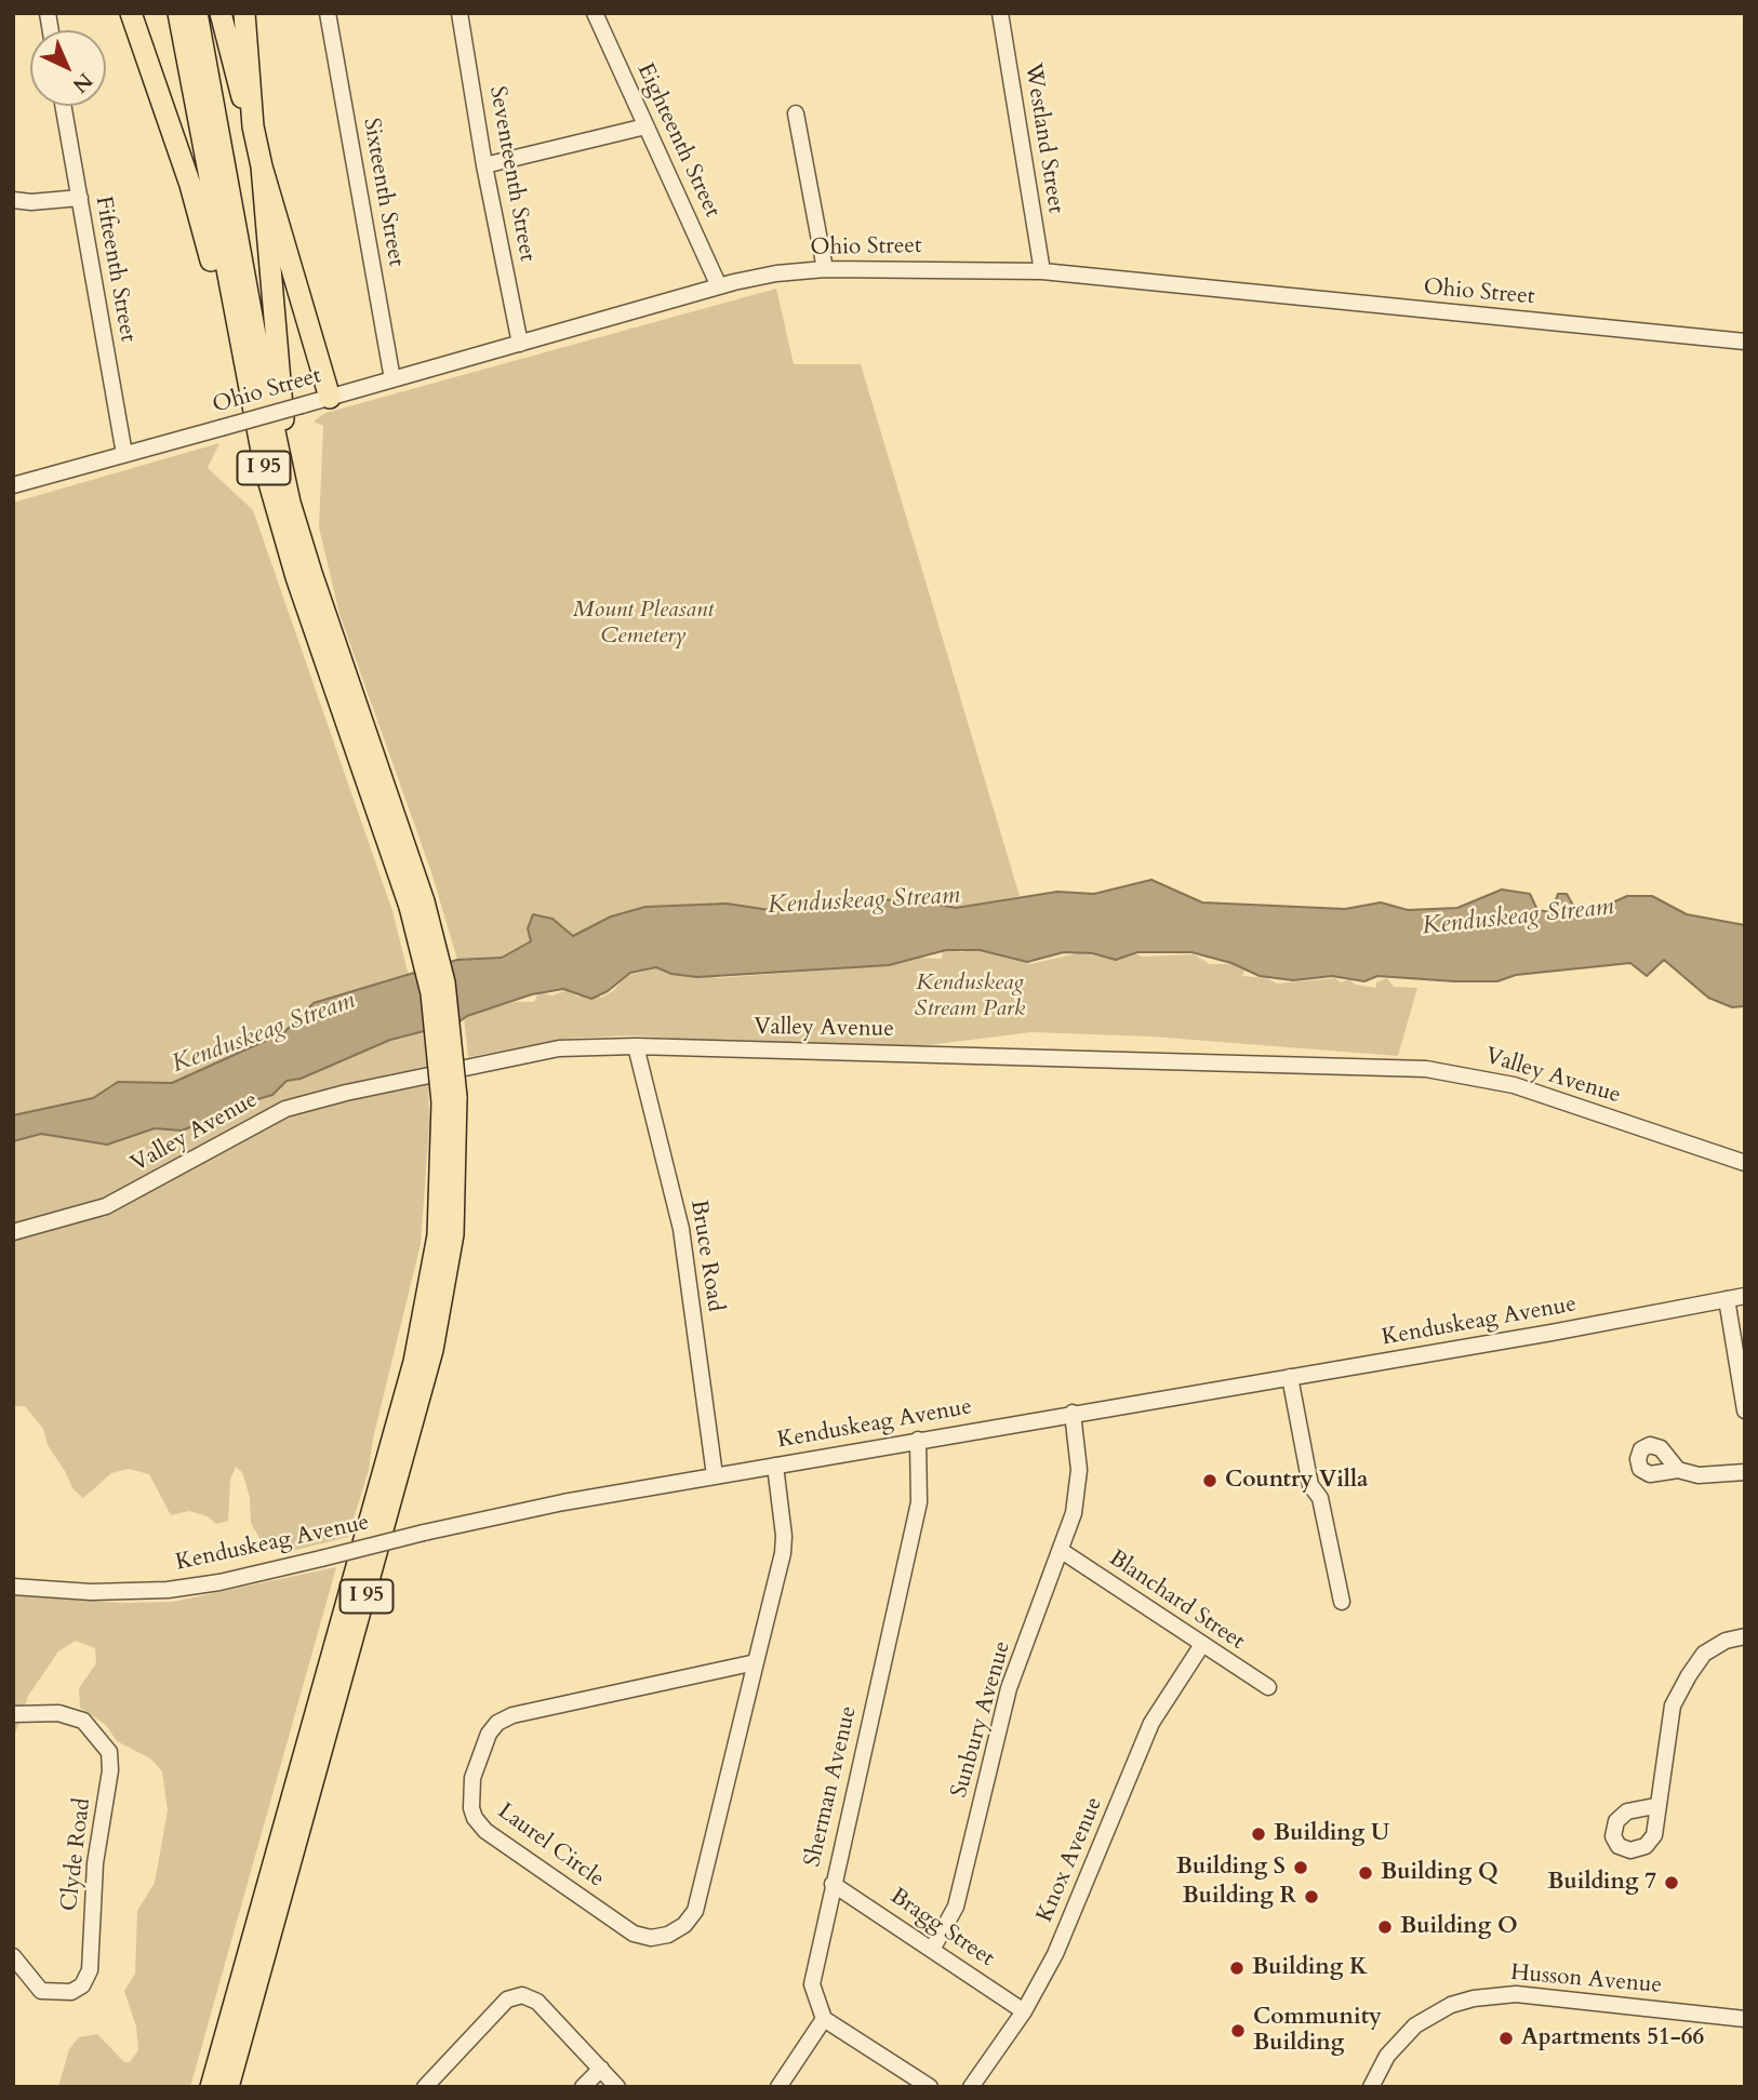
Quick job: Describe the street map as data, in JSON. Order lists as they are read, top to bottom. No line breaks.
{"streets":{"highway":["I 95"],"street":["Westland Street","Eighteenth Street","Seventeenth Street","Sixteenth Street","Ohio Street","Fifteenth Street","Valley Avenue","Bruce Road","Kenduskeag Avenue","Blanchard Street","Sunbury Avenue","Sherman Avenue","Laurel Circle","Clyde Road","Knox Avenue","Bragg Street","Husson Avenue"]},"crossings":[["Westland Street","Ohio Street"],["Eighteenth Street","Ohio Street"],["Seventeenth Street","Ohio Street"],["Sixteenth Street","Ohio Street"],["Ohio Street","Fifteenth Street"],["Valley Avenue","Bruce Road"],["Bruce Road","Kenduskeag Avenue"],["Kenduskeag Avenue","Sunbury Avenue"],["Kenduskeag Avenue","Sherman Avenue"],["Kenduskeag Avenue","Laurel Circle"],["Blanchard Street","Sunbury Avenue"],["Blanchard Street","Knox Avenue"],["Sunbury Avenue","Bragg Street"],["Sherman Avenue","Bragg Street"],["Knox Avenue","Bragg Street"]],"water":["Kenduskeag Stream"],"parks":["Mount Pleasant Cemetery","Kenduskeag Stream Park"],"places":["Country Villa","Building U","Building S","Building Q","Building 7","Building R","Building O","Building K","Community Building","Apartments 51-66"],"north":"bottom right"}
